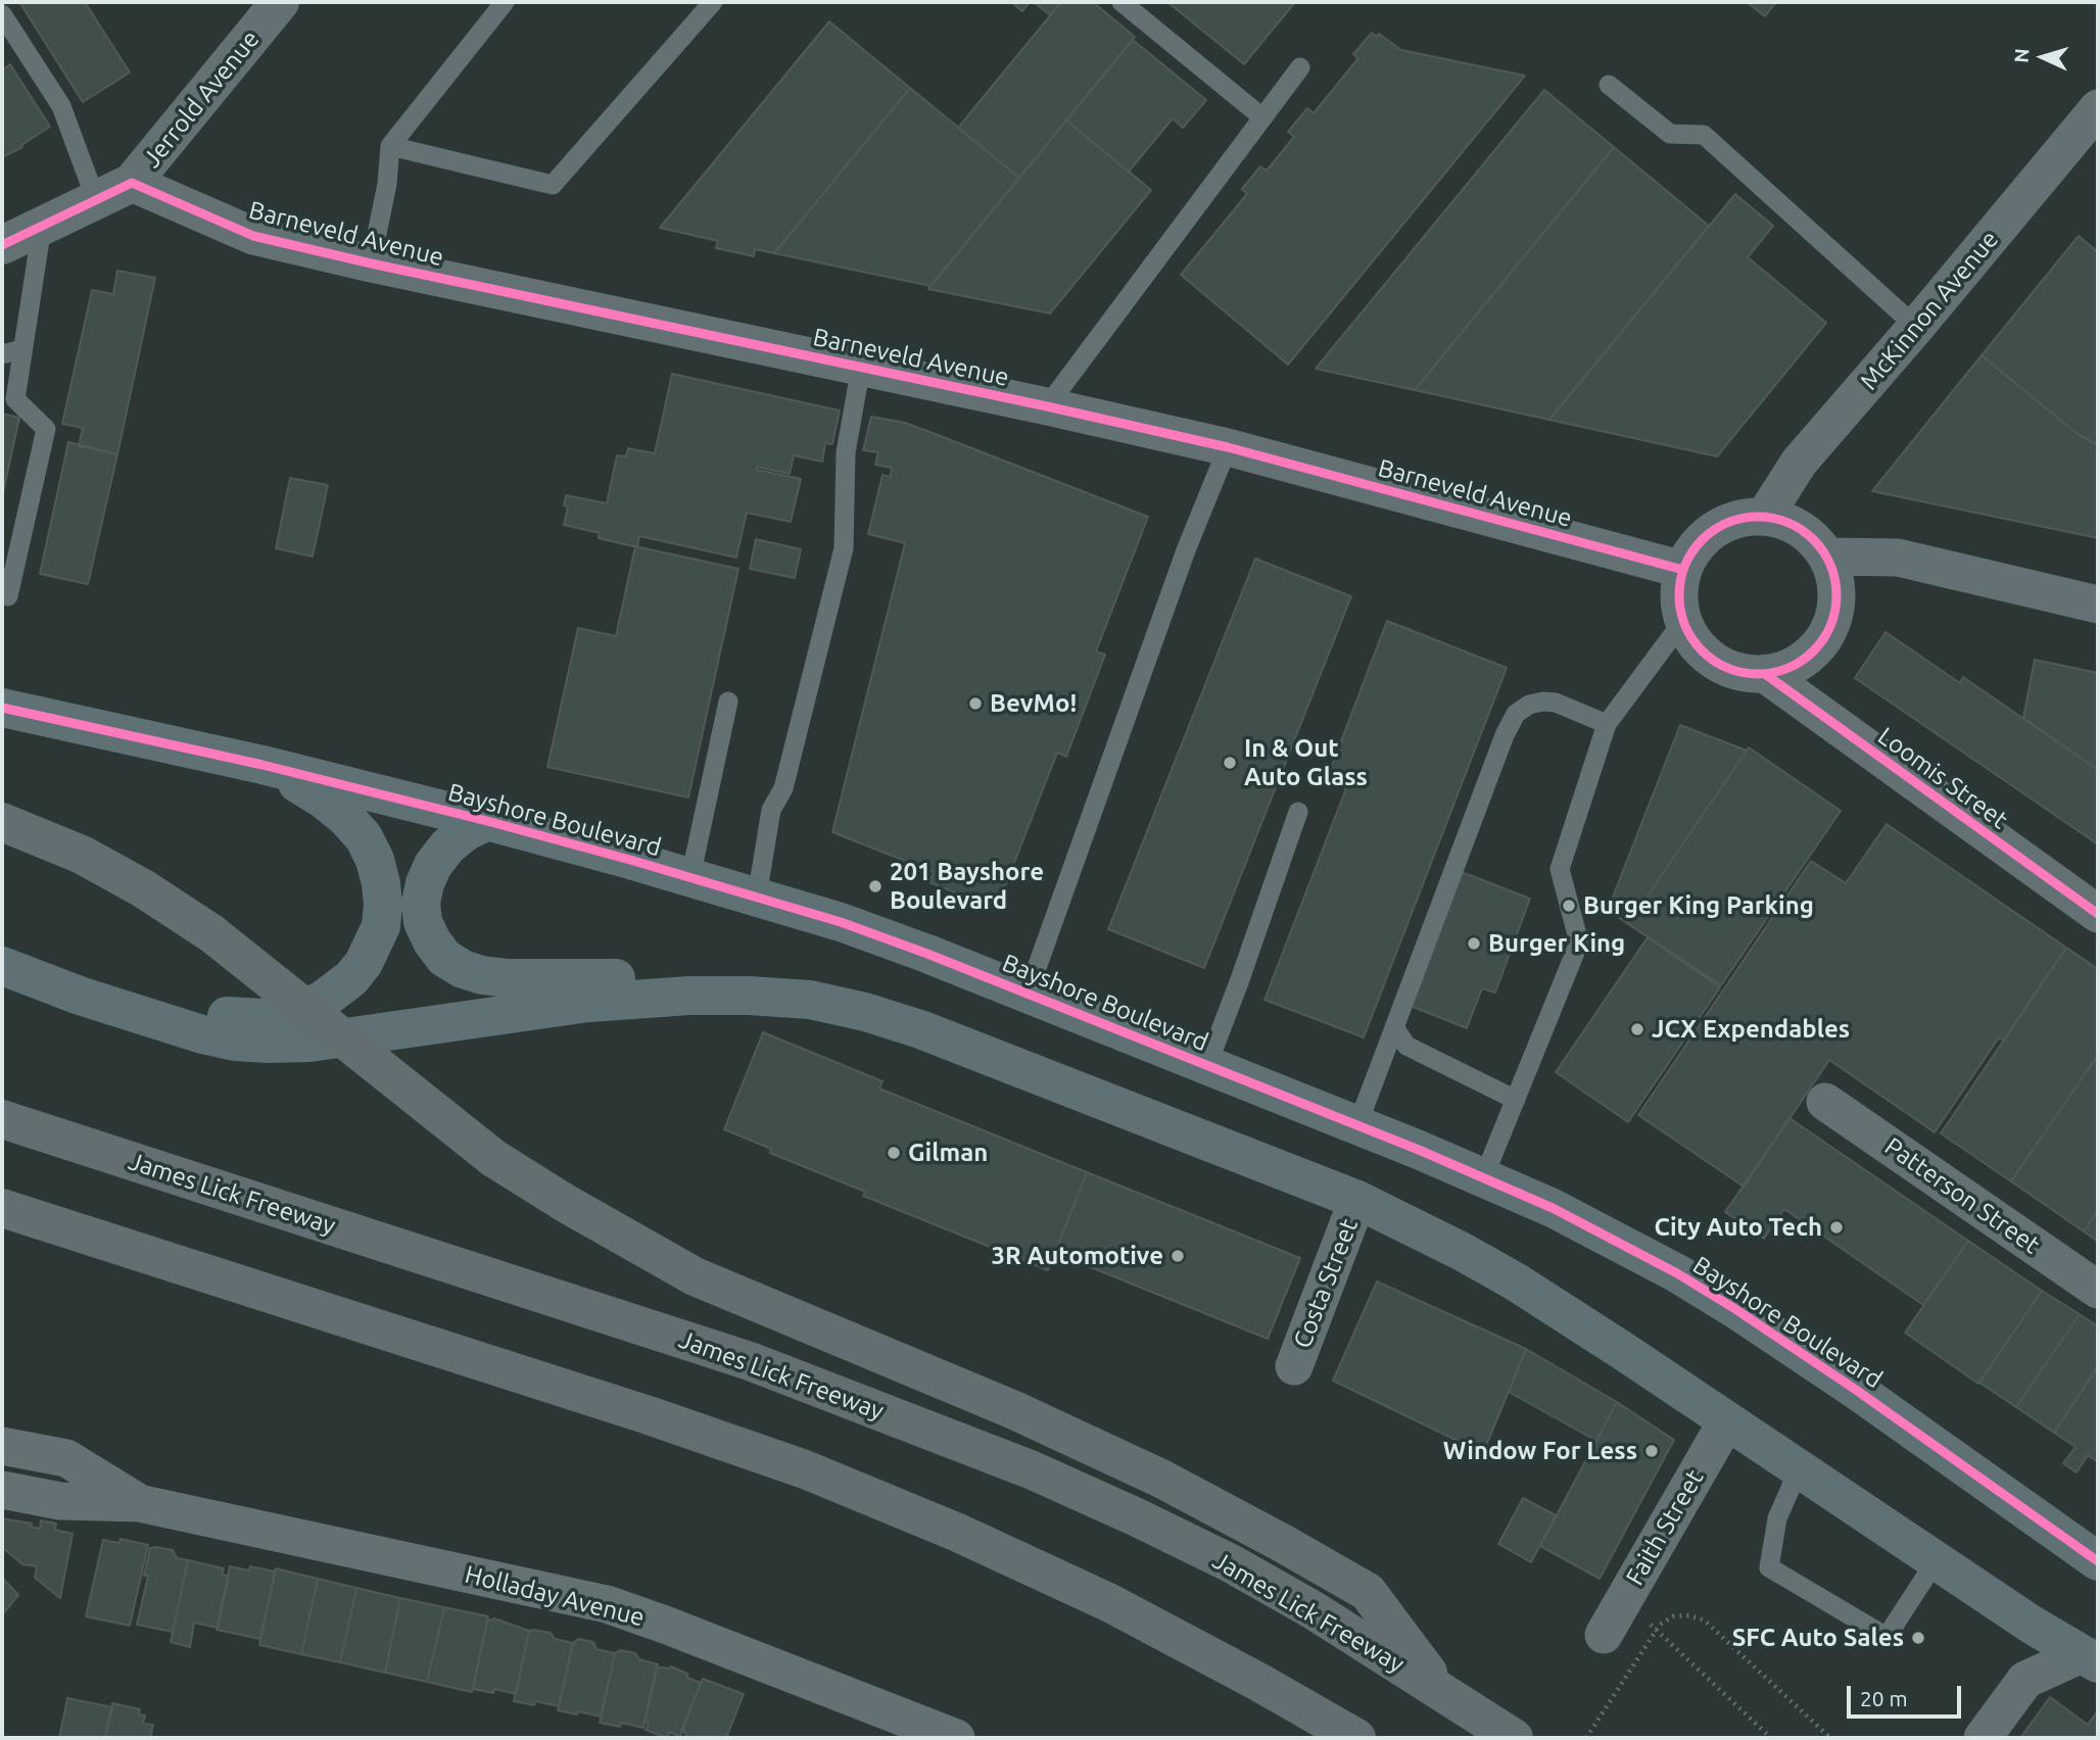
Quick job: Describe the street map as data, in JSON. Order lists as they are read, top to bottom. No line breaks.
{"streets":{"highway":["James Lick Freeway"],"main road":["Bayshore Boulevard"],"street":["Jerrold Avenue","Barneveld Avenue","McKinnon Avenue","Loomis Street","Patterson Street","Costa Street","Faith Street","Holladay Avenue"]},"crossings":[["Jerrold Avenue","Barneveld Avenue"],["Barneveld Avenue","McKinnon Avenue"],["Barneveld Avenue","Loomis Street"],["McKinnon Avenue","Loomis Street"]],"places":["BevMo!","In & Out Auto Glass","201 Bayshore Boulevard","Burger King Parking","Burger King","JCX Expendables","Gilman","City Auto Tech","3R Automotive","Window For Less","SFC Auto Sales"],"scale_bar":"20 m","north":"left"}
